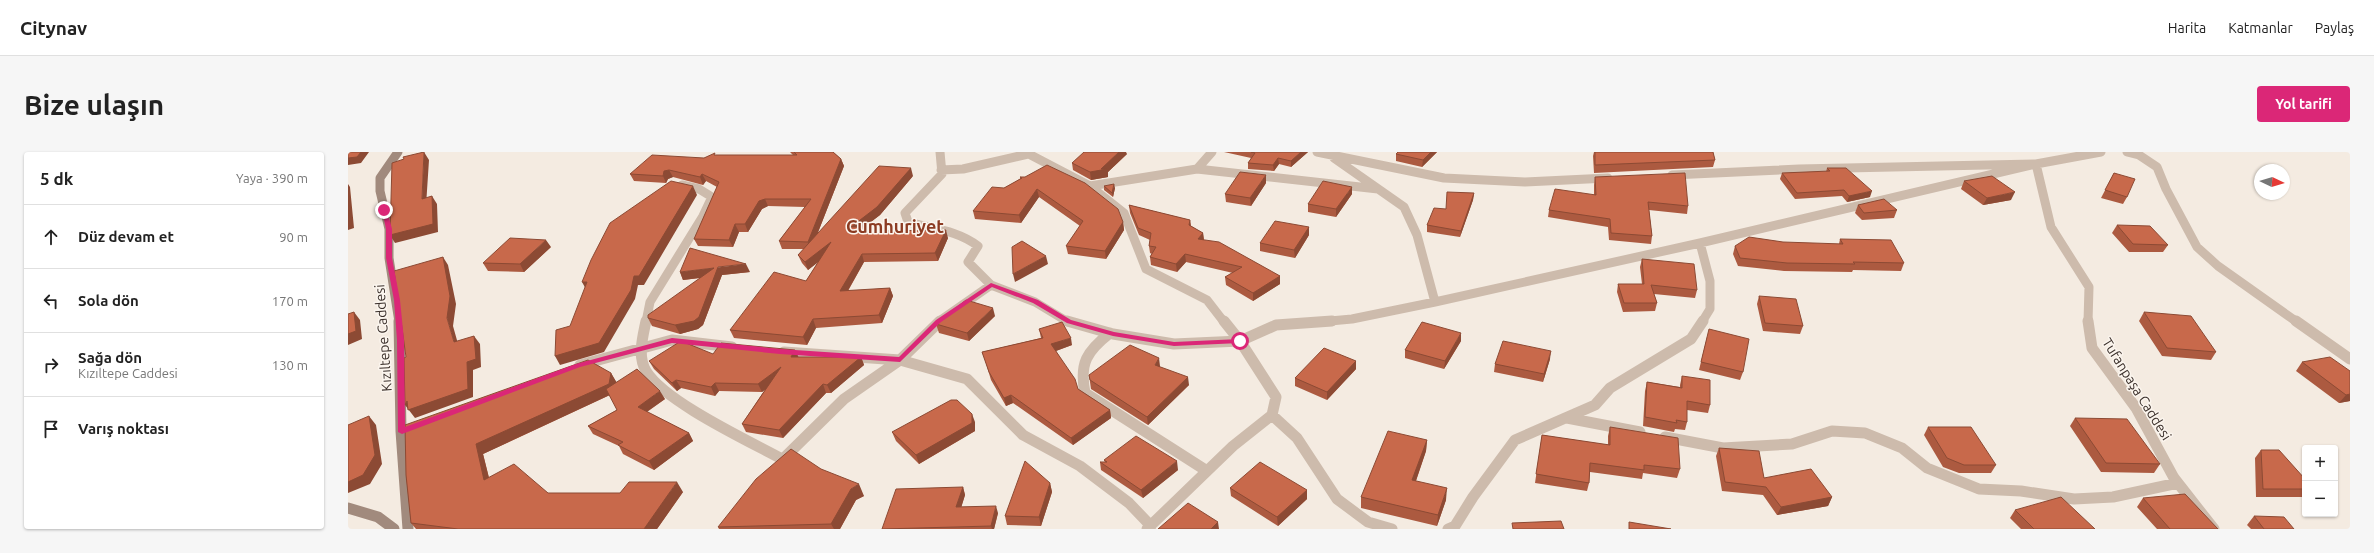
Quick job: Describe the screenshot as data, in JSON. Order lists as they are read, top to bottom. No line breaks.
{"streets":{"street":["Kızıltepe Caddesi","Tufanpaşa Caddesi"]},"districts":["Cumhuriyet"],"north":"right","page":{"header":"Citynav","nav":["Harita","Katmanlar","Paylaş"],"buttons":"Yol tarifi","title":"Bize ulaşın","heading":["5 dk","Yaya · 390 m"],"list":[["Düz devam et","90 m"],["Sola dön","170 m"],["Sağa dön","Kızıltepe Caddesi","130 m"],"Varış noktası"],"map_buttons":["+","−"]}}
